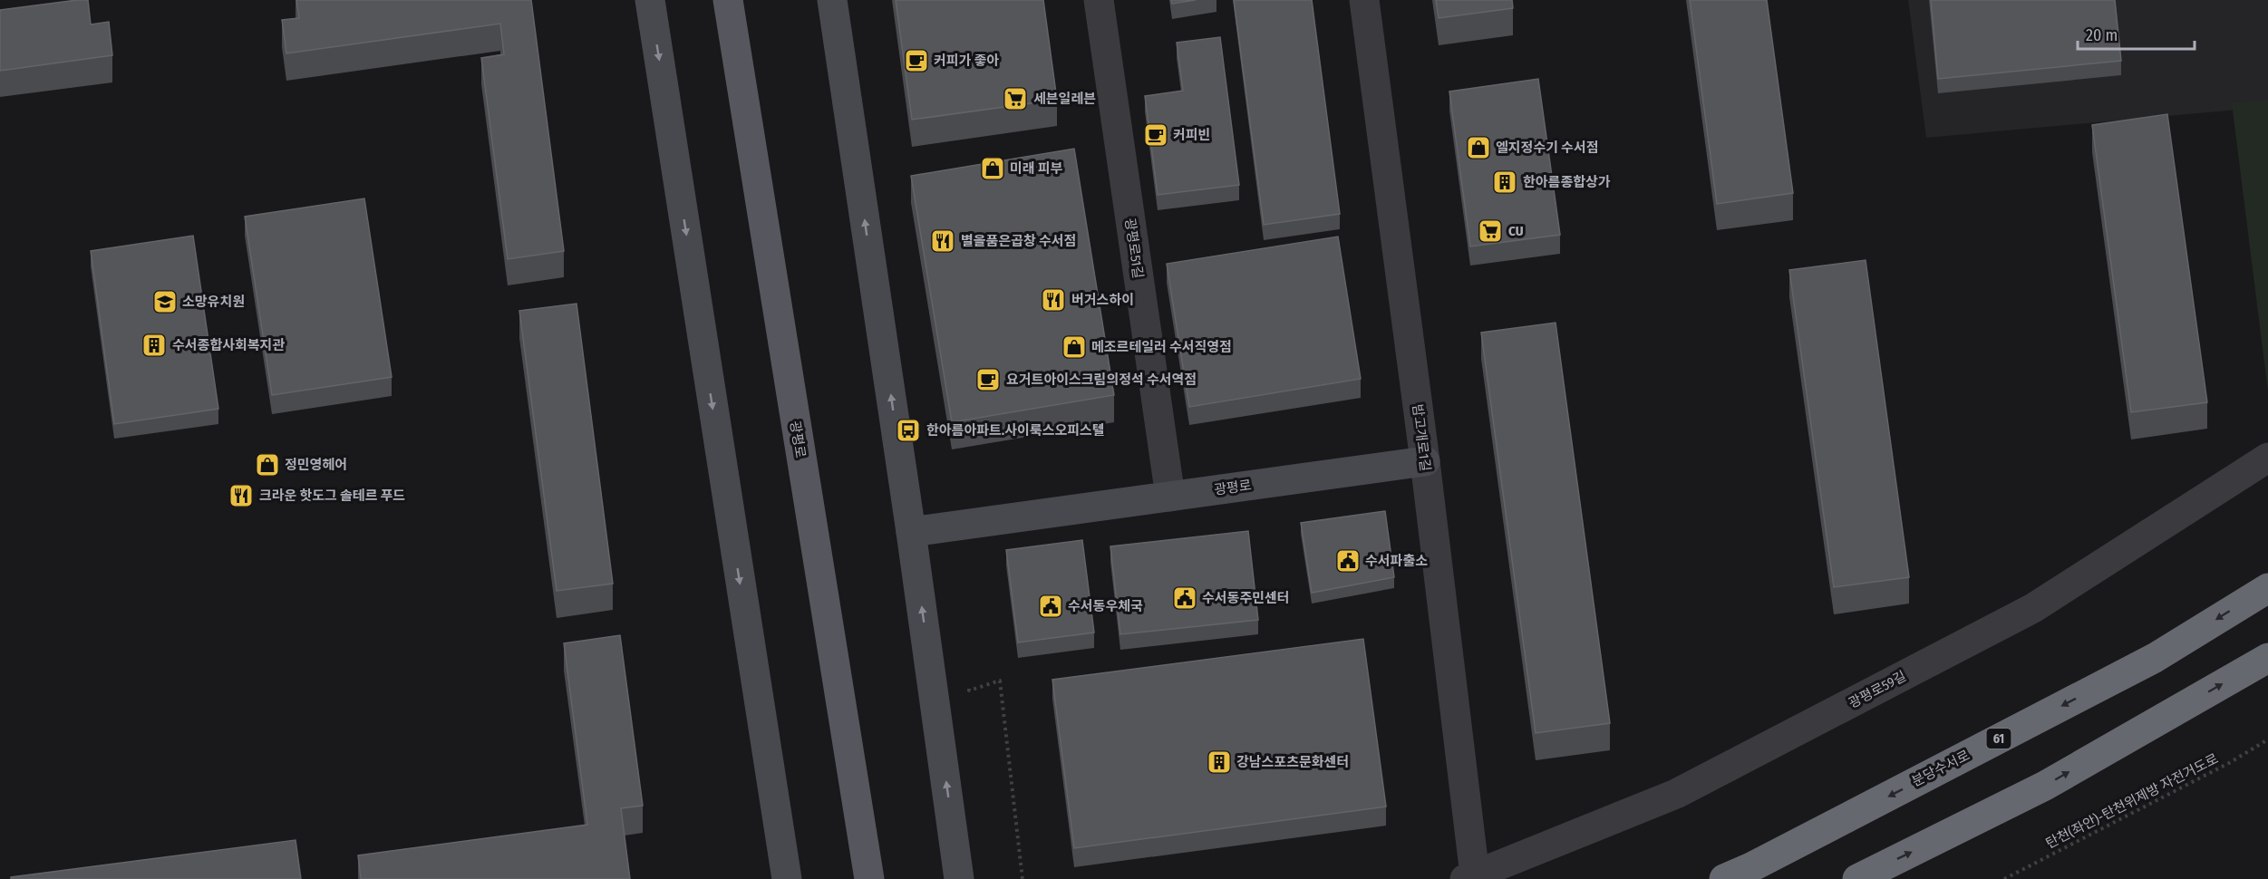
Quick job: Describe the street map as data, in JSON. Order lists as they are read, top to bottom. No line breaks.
{"streets":{"highway":["61","분당수서로"],"main road":["광평로"],"street":["광평로51길","밤고개로1길","광평로59길"],"path":["탄천(좌안)-탄천위제방 자전거도로"]},"crossings":[["광평로51길","광평로"],["밤고개로1길","광평로"],["밤고개로1길","광평로59길"]],"places":{"cafe":["커피가 좋아","커피빈","요거트아이스크림의정석 수서역점"],"supermarket":["세븐일레븐","CU"],"shop":["엘지정수기 수서점","미래 피부","메조르테일러 수서직영점","정민영헤어"],"building":["한아름종합상가","수서종합사회복지관","강남스포츠문화센터"],"restaurant":["별을품은곱창 수서점","버거스하이","크라운 핫도그 솔테르 푸드"],"school or university":["소망유치원"],"bus stop":["한아름아파트.사이룩스오피스텔"],"public building":["수서파출소","수서동주민센터","수서동우체국"]},"scale_bar":"20 m"}
